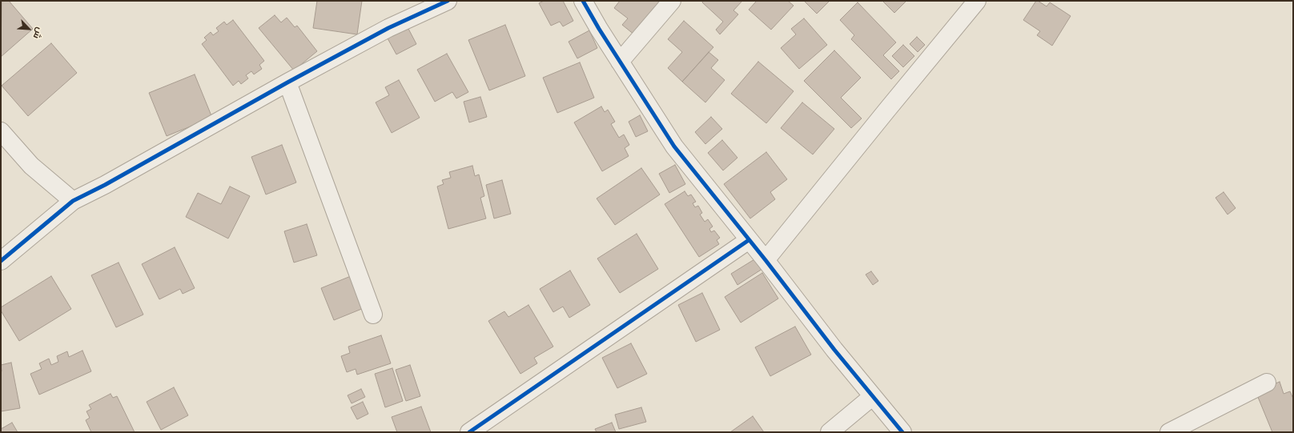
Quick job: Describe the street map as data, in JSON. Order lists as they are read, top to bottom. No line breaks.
{"north":"bottom right"}
